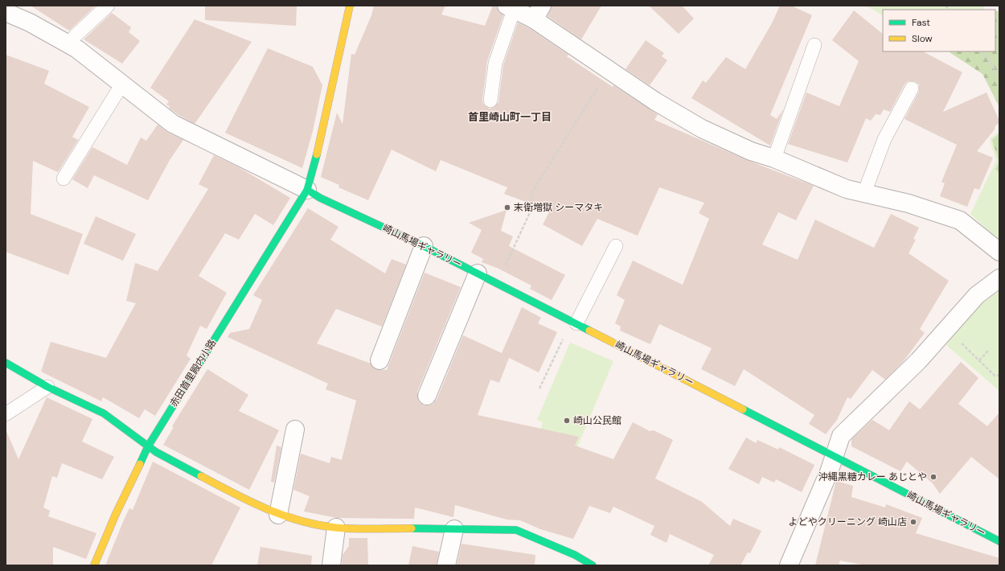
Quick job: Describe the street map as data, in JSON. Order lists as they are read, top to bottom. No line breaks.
{"streets":{"street":["崎山馬場ギャラリー","赤田首里殿内小路"]},"crossings":[["崎山馬場ギャラリー","赤田首里殿内小路"]],"districts":["首里崎山町一丁目"],"places":["末衛増獄 シーマタキ","崎山公民館","沖縄黒糖カレー あじとや","よどやクリーニング 崎山店"],"legend":["Fast","Slow"]}
